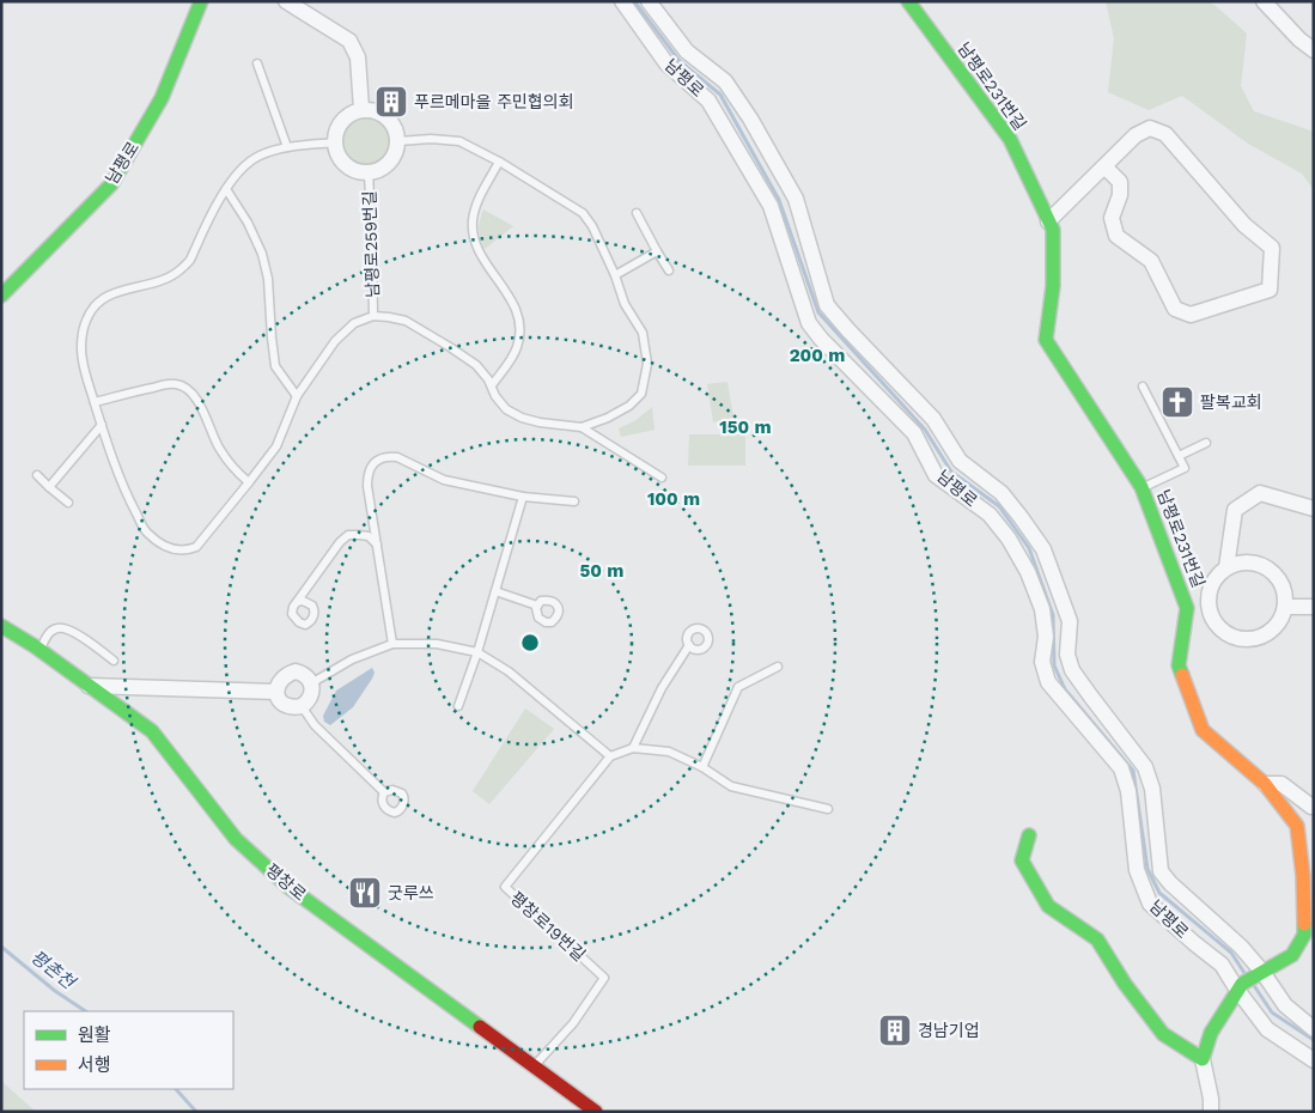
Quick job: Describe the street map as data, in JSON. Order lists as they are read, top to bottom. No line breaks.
{"streets":{"street":["남평로","남평로231번길","남평로259번길","평창로"],"lane":["평창로19번길"]},"crossings":[["남평로","남평로231번길"],["평창로","평창로19번길"]],"water":["평촌천"],"places":{"building":["푸르메마을 주민협의회","경남기업"],"church":["팔복교회"],"restaurant":["굿루쓰"]},"legend":["원활","서행"],"rings":["200 m","150 m","100 m","50 m"]}
